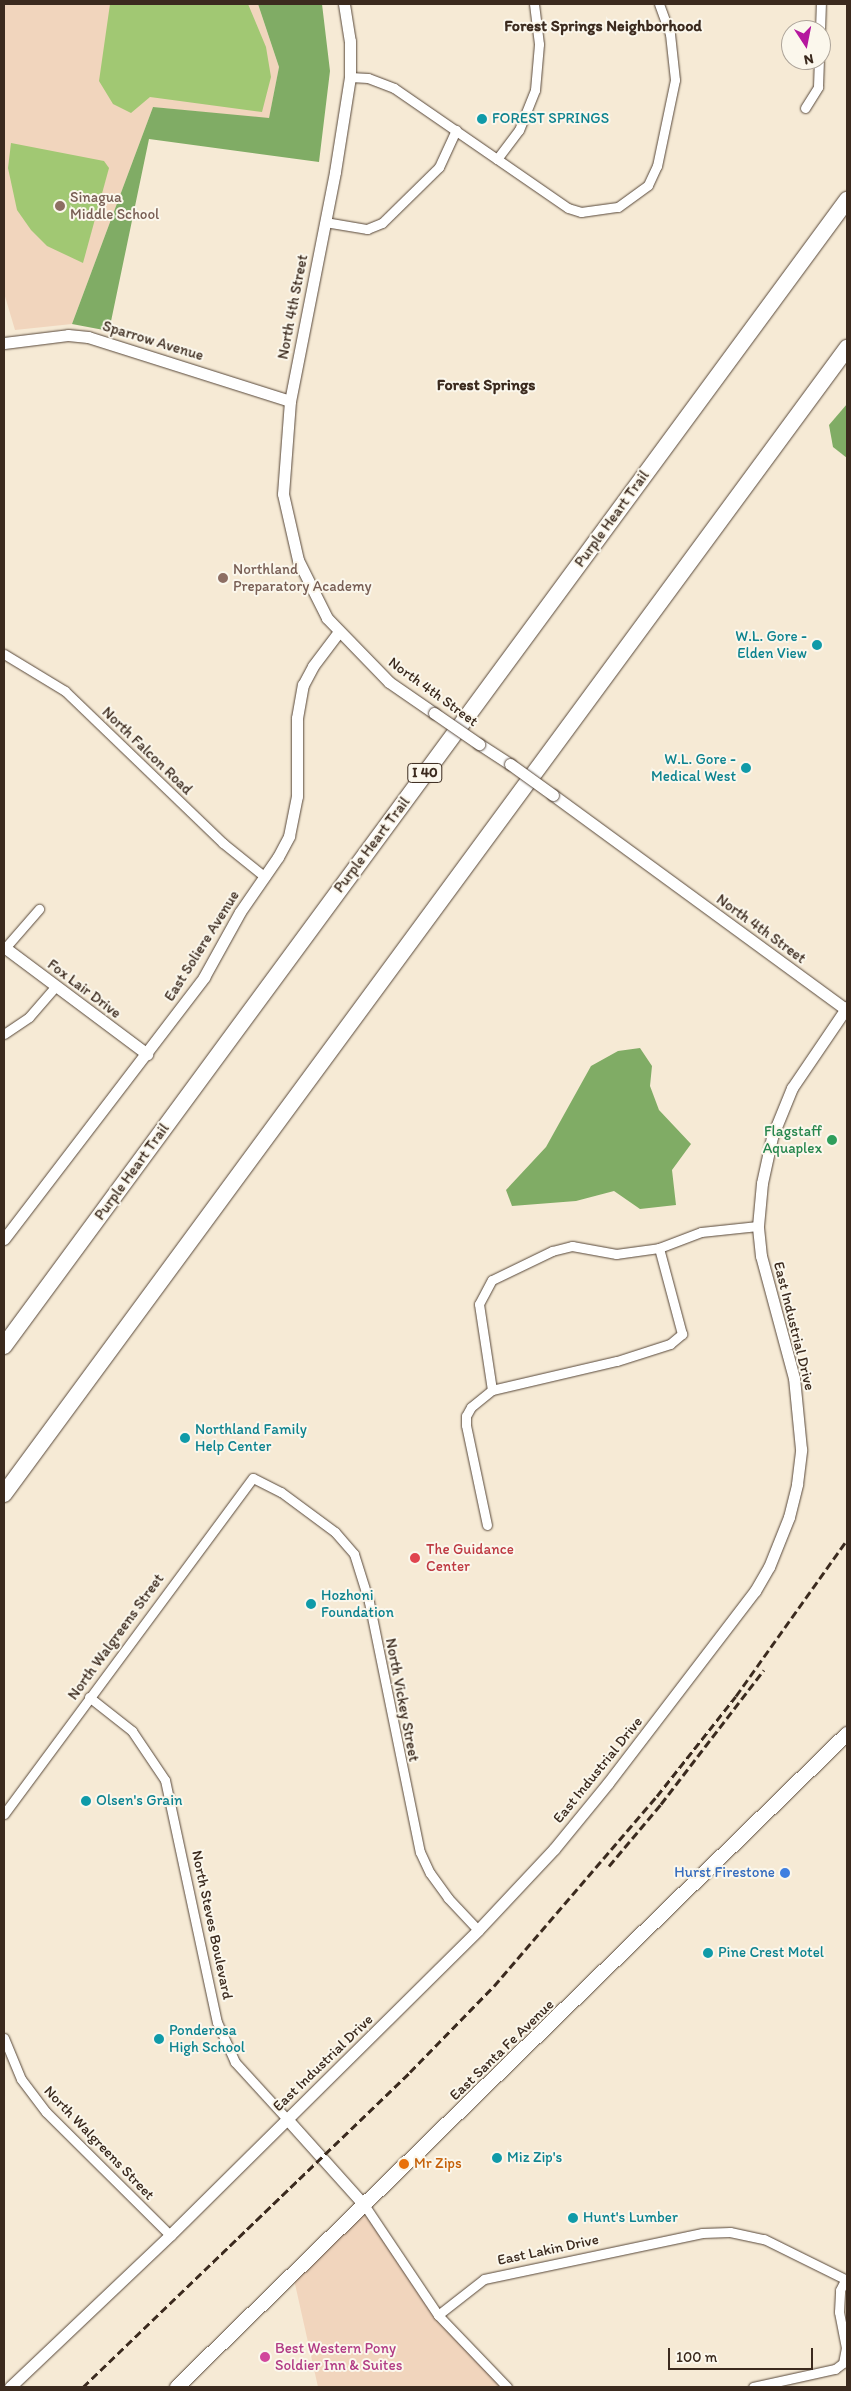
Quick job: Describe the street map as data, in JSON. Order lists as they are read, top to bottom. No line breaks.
{"streets":{"highway":["Purple Heart Trail","I 40"],"main road":["East Santa Fe Avenue"],"street":["North 4th Street","Sparrow Avenue","North Falcon Road","East Soliere Avenue","Fox Lair Drive","East Industrial Drive","North Walgreens Street","North Vickey Street","North Steves Boulevard","East Lakin Drive"]},"crossings":[["North 4th Street","Sparrow Avenue"],["North 4th Street","East Soliere Avenue"],["North 4th Street","East Industrial Drive"],["North Falcon Road","East Soliere Avenue"],["East Soliere Avenue","Fox Lair Drive"],["East Industrial Drive","North Walgreens Street"],["East Industrial Drive","North Vickey Street"],["East Industrial Drive","North Steves Boulevard"],["North Walgreens Street","North Vickey Street"],["North Walgreens Street","North Steves Boulevard"],["North Steves Boulevard","East Santa Fe Avenue"],["North Steves Boulevard","East Lakin Drive"]],"districts":["Forest Springs Neighborhood","Forest Springs"],"places":["FOREST SPRINGS","Sinagua Middle School","Northland Preparatory Academy","W.L. Gore - Elden View","W.L. Gore - Medical West","Flagstaff Aquaplex","Northland Family Help Center","The Guidance Center","Hozhoni Foundation","Olsen's Grain","Hurst Firestone","Pine Crest Motel","Ponderosa High School","Miz Zip's","Mr Zips","Hunt's Lumber","Best Western Pony Soldier Inn & Suites"],"scale_bar":"100 m","north":"bottom"}
